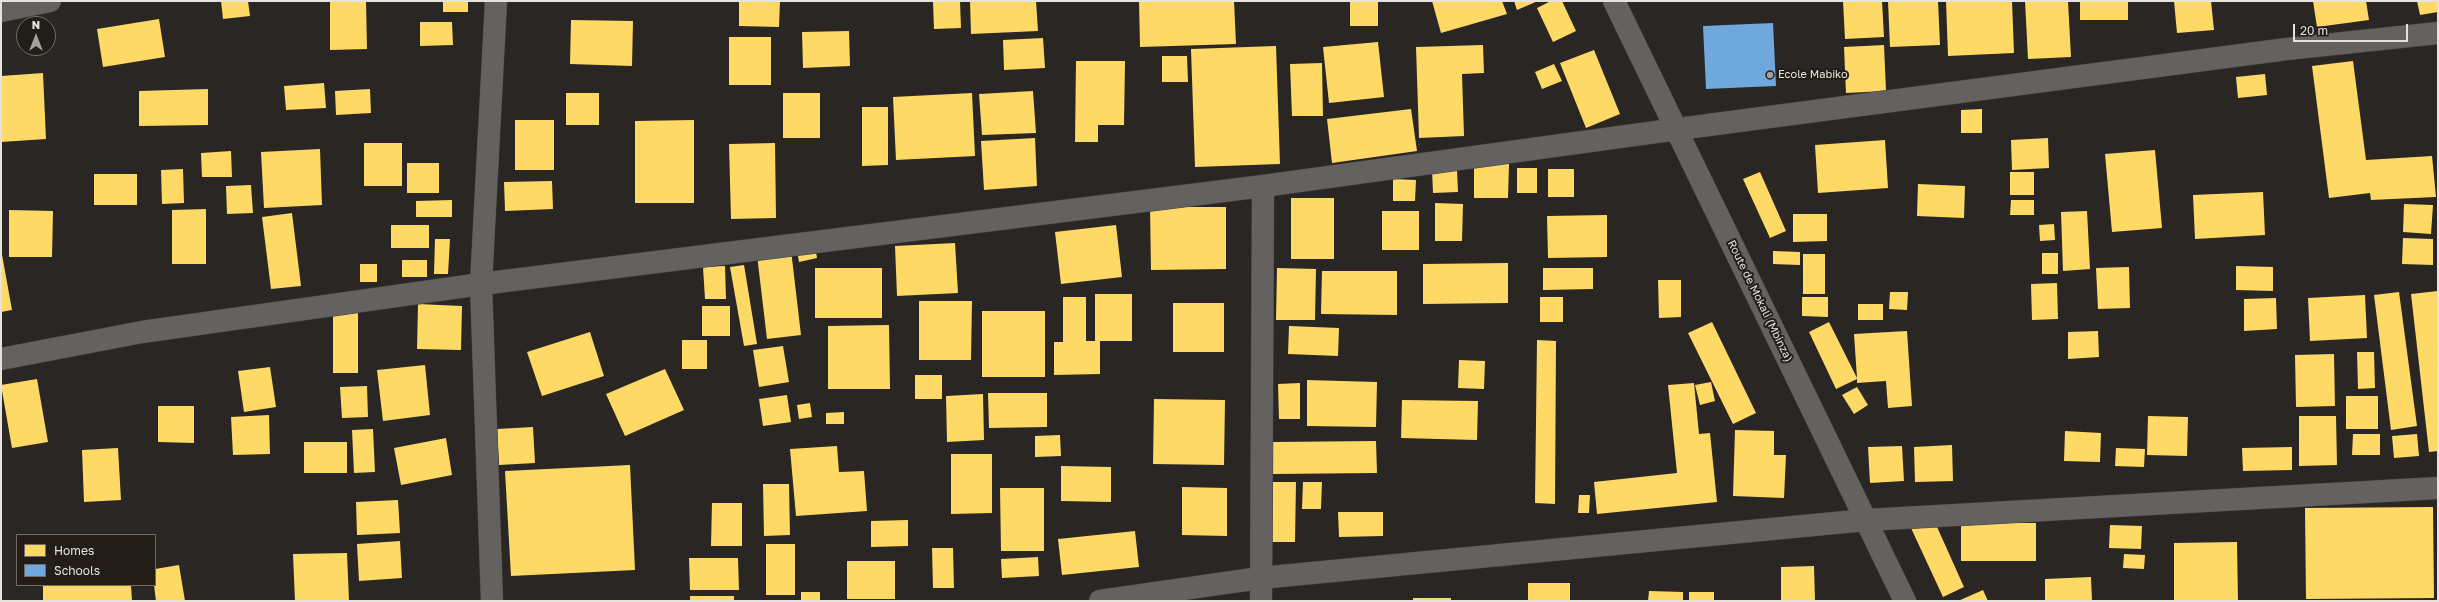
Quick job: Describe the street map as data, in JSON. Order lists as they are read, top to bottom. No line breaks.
{"streets":{"street":["Route de Mokali (Mbinza)"]},"places":["Ecole Mabiko"],"legend":["Homes","Schools"],"scale_bar":"20 m","north":"top"}
